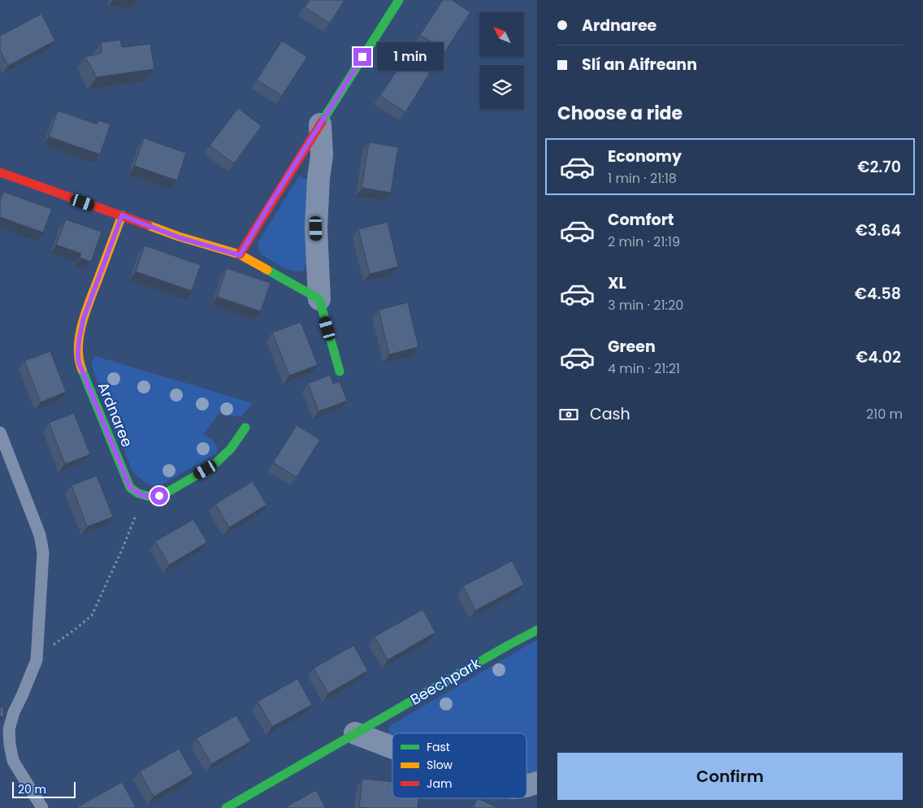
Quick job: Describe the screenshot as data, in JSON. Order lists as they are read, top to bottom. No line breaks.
{"streets":{"street":["Ardnaree","Beechpark"]},"legend":["Fast","Slow","Jam"],"scale_bar":"20 m","north":"top left","page":{"banner":["Ardnaree","Slí an Aifreann"],"bubble":"1 min","heading":"Choose a ride","list":[{"name":"Economy","note":"1 min · 21:18","value":"€2.70"},{"name":"Comfort","note":"2 min · 21:19","value":"€3.64"},{"name":"XL","note":"3 min · 21:20","value":"€4.58"},{"name":"Green","note":"4 min · 21:21","value":"€4.02"}],"pay":["Cash","210 m"],"buttons":"Confirm","scale":"20 m"}}
